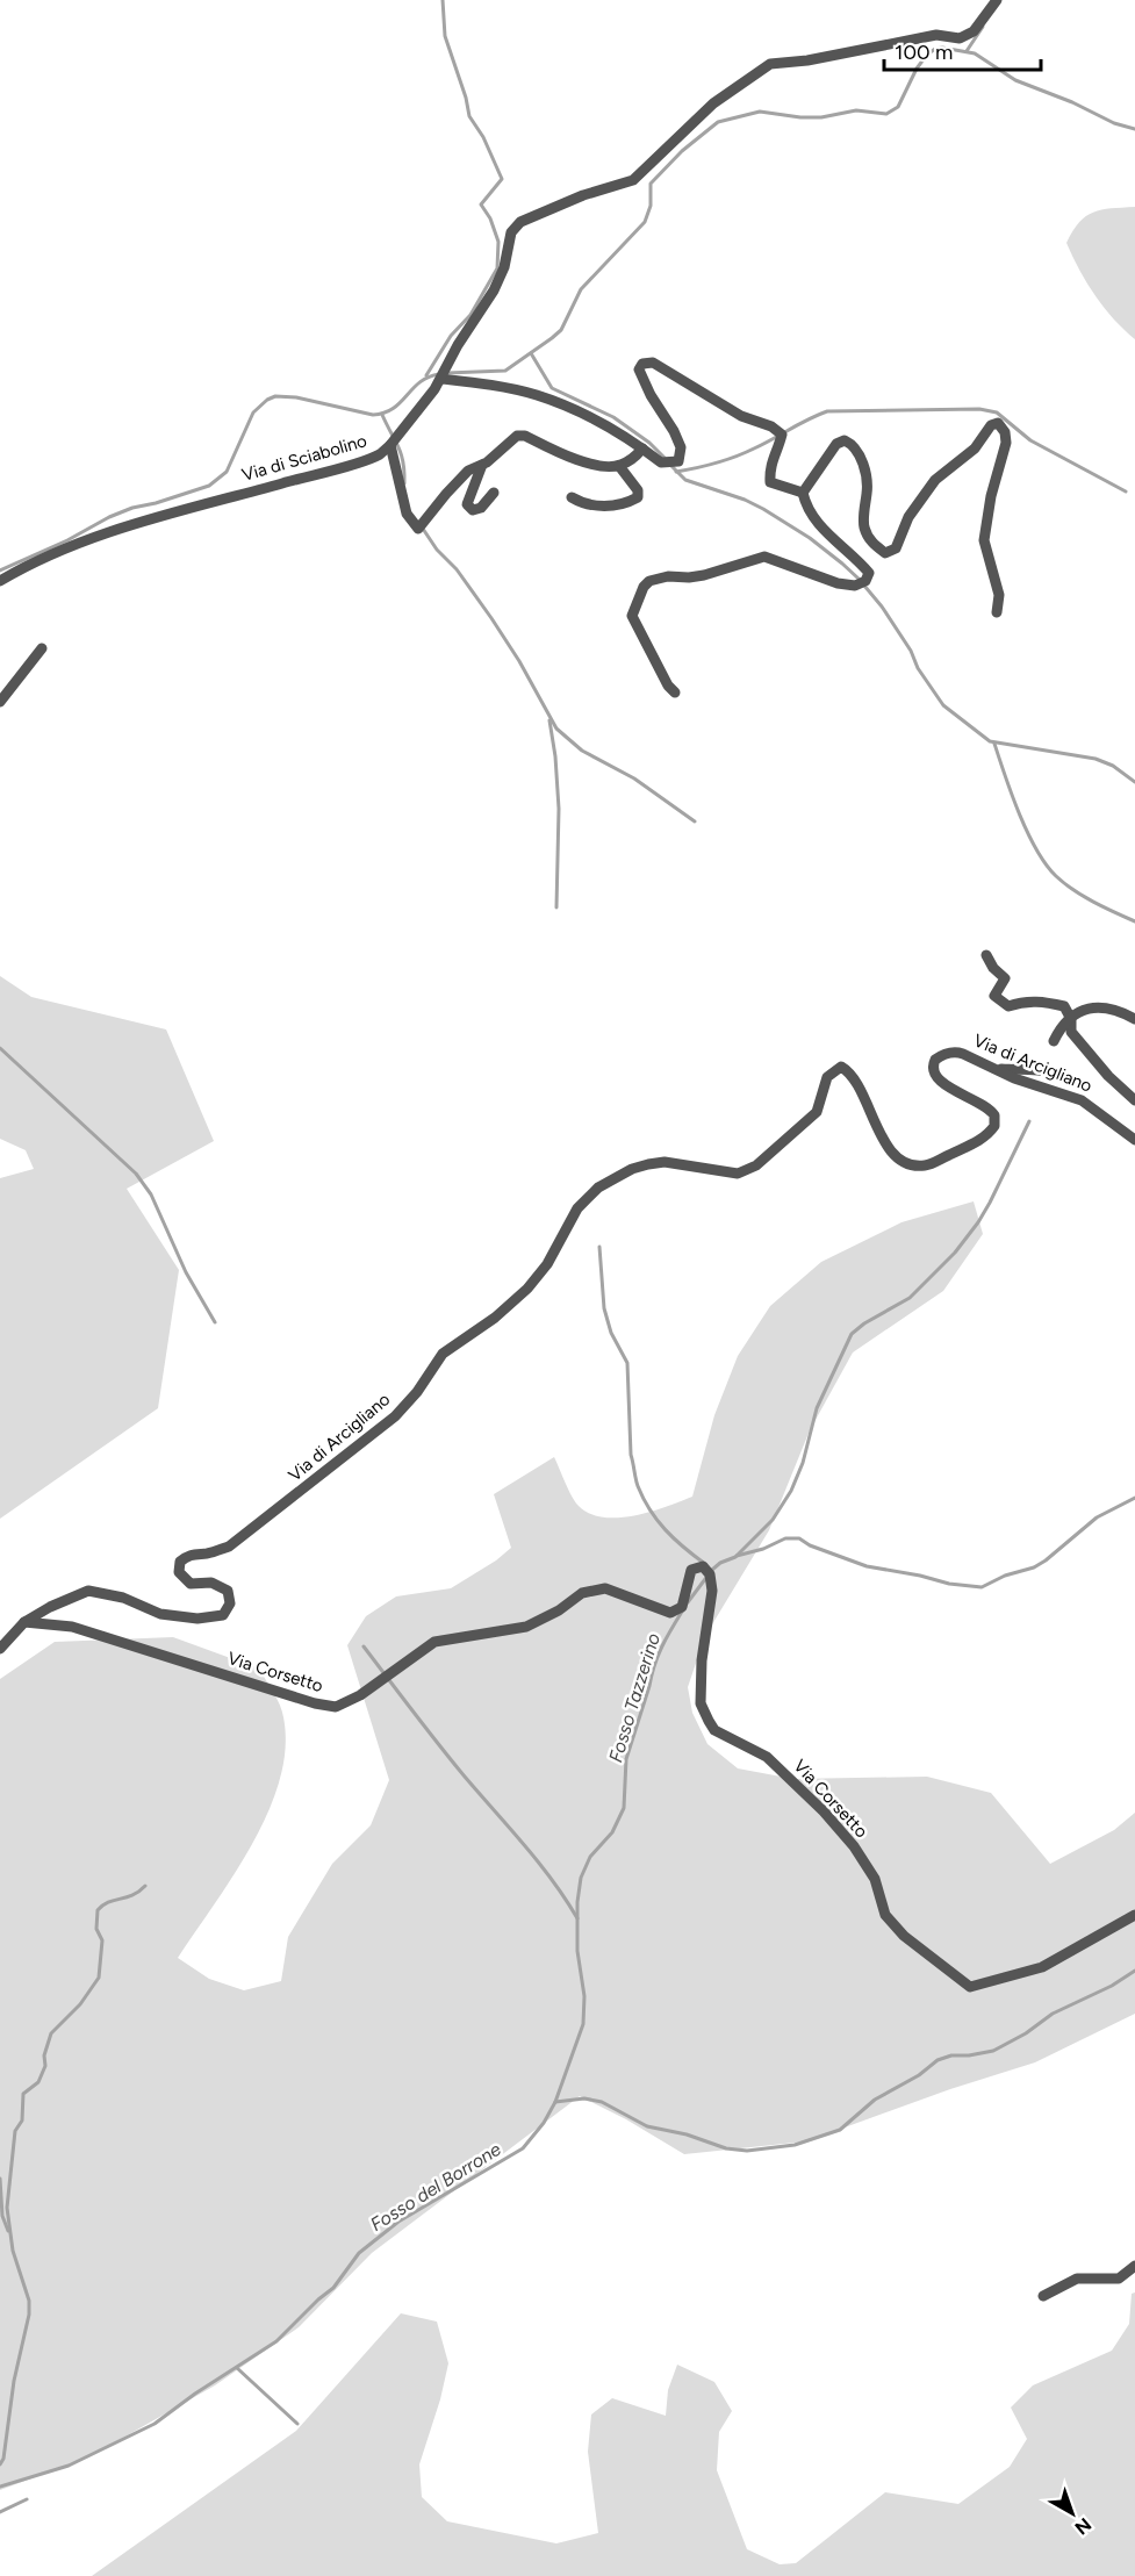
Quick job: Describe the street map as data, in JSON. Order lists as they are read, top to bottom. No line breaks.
{"streets":{"street":["Via di Sciabolino","Via di Arcigliano","Via Corsetto"]},"crossings":[["Via di Arcigliano","Via Corsetto"]],"water":["Fosso Tazzerino","Fosso del Borrone"],"scale_bar":"100 m","north":"bottom right"}
